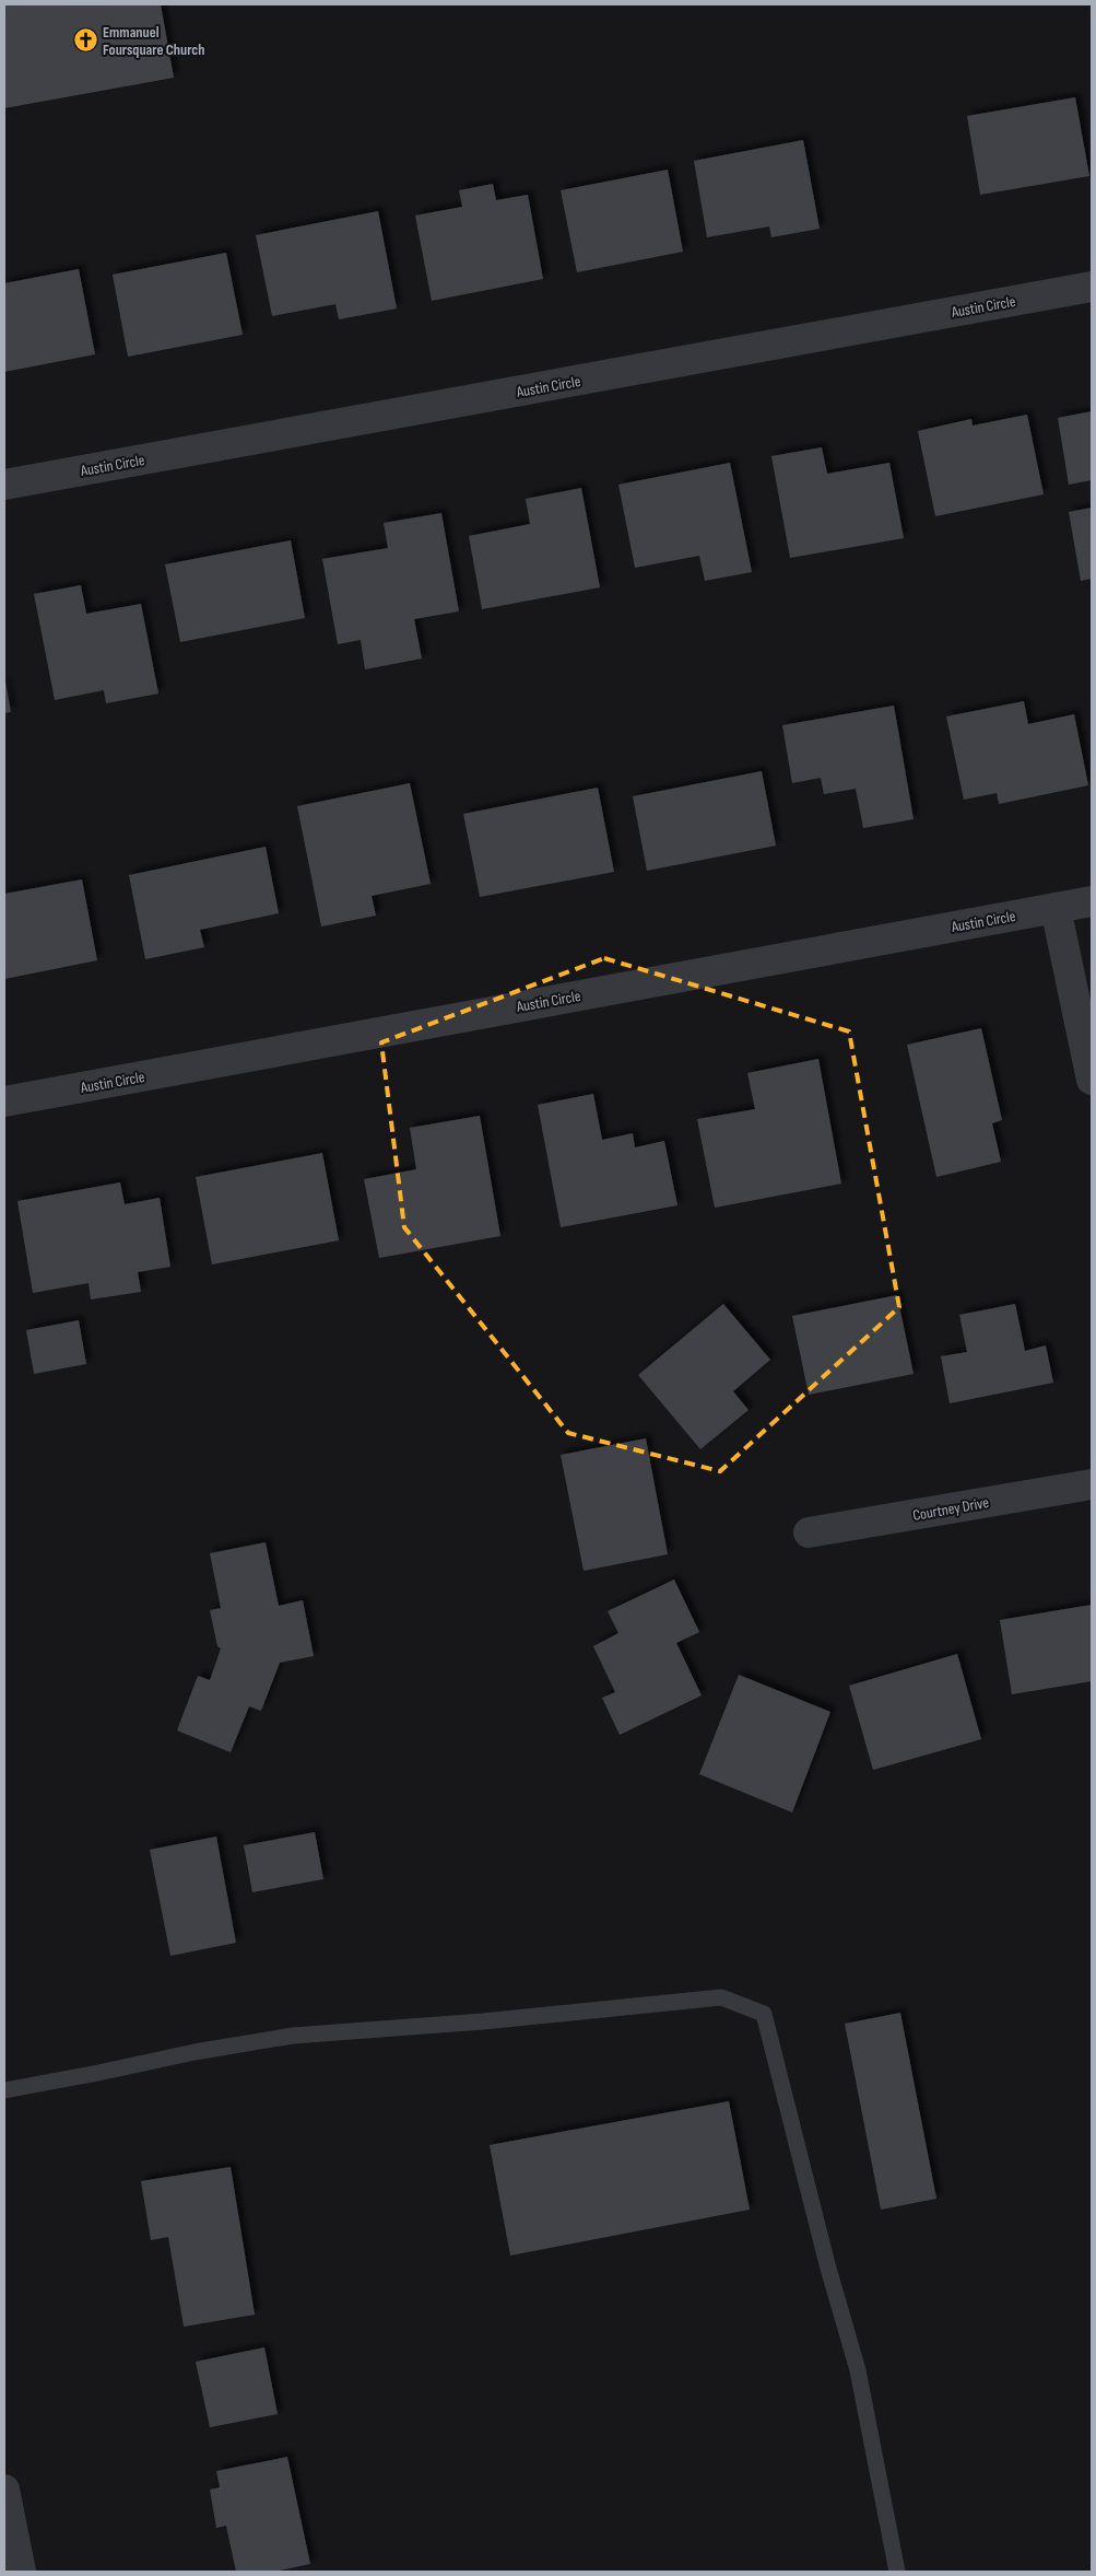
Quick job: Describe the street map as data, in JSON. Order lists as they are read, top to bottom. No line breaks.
{"streets":{"street":["Austin Circle","Courtney Drive"]},"places":{"church":["Emmanuel Foursquare Church"]}}
